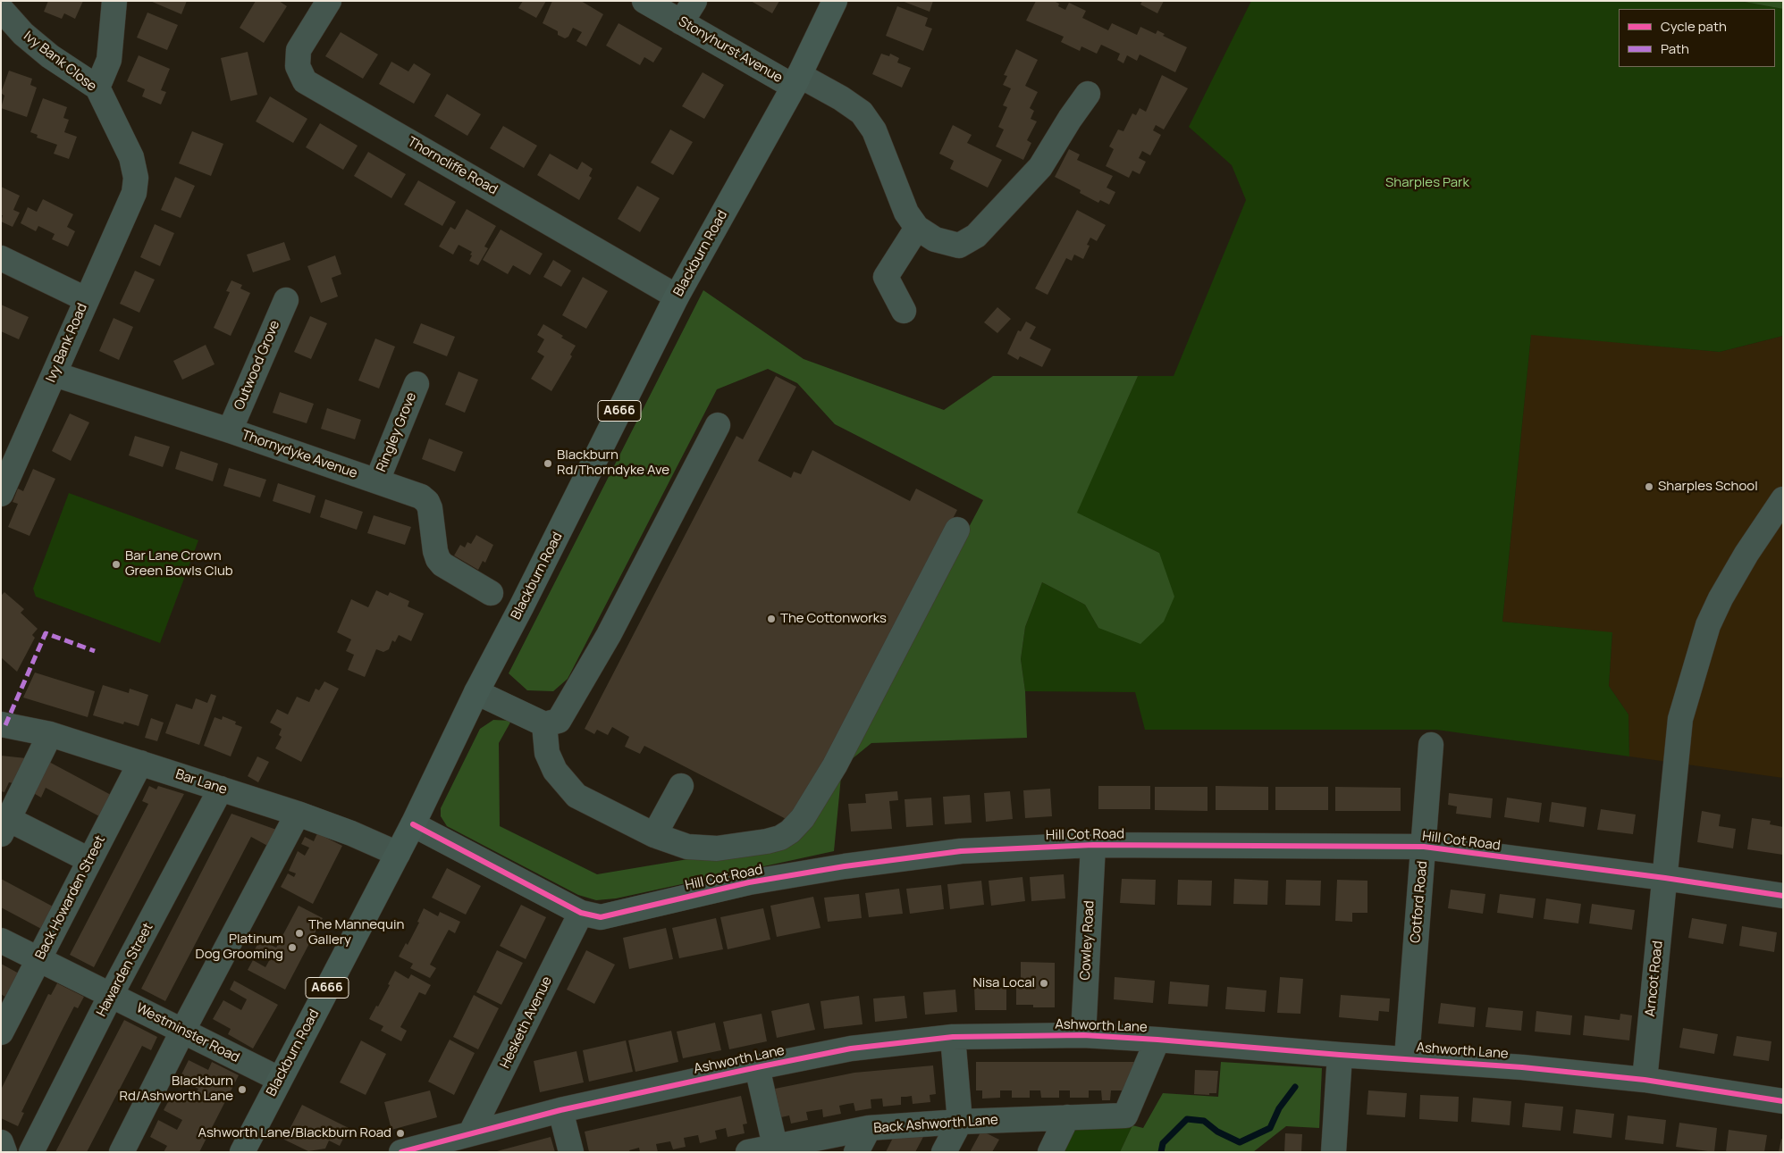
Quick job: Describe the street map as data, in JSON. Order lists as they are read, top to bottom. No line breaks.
{"streets":{"highway":["Blackburn Road","A666"],"street":["Stonyhurst Avenue","Ivy Bank Close","Thorncliffe Road","Ivy Bank Road","Outwood Grove","Ringley Grove","Thornydyke Avenue","Bar Lane","Hill Cot Road","Back Howarden Street","Cotford Road","Cowley Road","Hawarden Street","Arncot Road","Hesketh Avenue","Ashworth Lane","Westminster Road","Back Ashworth Lane"]},"crossings":[["Stonyhurst Avenue","Blackburn Road"],["Ivy Bank Close","Ivy Bank Road"],["Thorncliffe Road","Blackburn Road"],["Blackburn Road","Bar Lane"],["Blackburn Road","Hill Cot Road"],["Blackburn Road","Westminster Road"],["Ivy Bank Road","Thornydyke Avenue"],["Outwood Grove","Thornydyke Avenue"],["Ringley Grove","Thornydyke Avenue"],["Bar Lane","Back Howarden Street"],["Bar Lane","Hawarden Street"],["Hill Cot Road","Cotford Road"],["Hill Cot Road","Cowley Road"],["Hill Cot Road","Arncot Road"],["Hill Cot Road","Hesketh Avenue"],["Back Howarden Street","Westminster Road"],["Cotford Road","Ashworth Lane"],["Cowley Road","Ashworth Lane"],["Hawarden Street","Westminster Road"],["Arncot Road","Ashworth Lane"],["Hesketh Avenue","Ashworth Lane"],["Ashworth Lane","Back Ashworth Lane"]],"parks":["Sharples Park"],"places":["Blackburn Rd/Thorndyke Ave","Sharples School","Bar Lane Crown Green Bowls Club","The Cottonworks","The Mannequin Gallery","Platinum Dog Grooming","Nisa Local","Blackburn Rd/Ashworth Lane","Ashworth Lane/Blackburn Road"],"legend":["Cycle path","Path"]}
